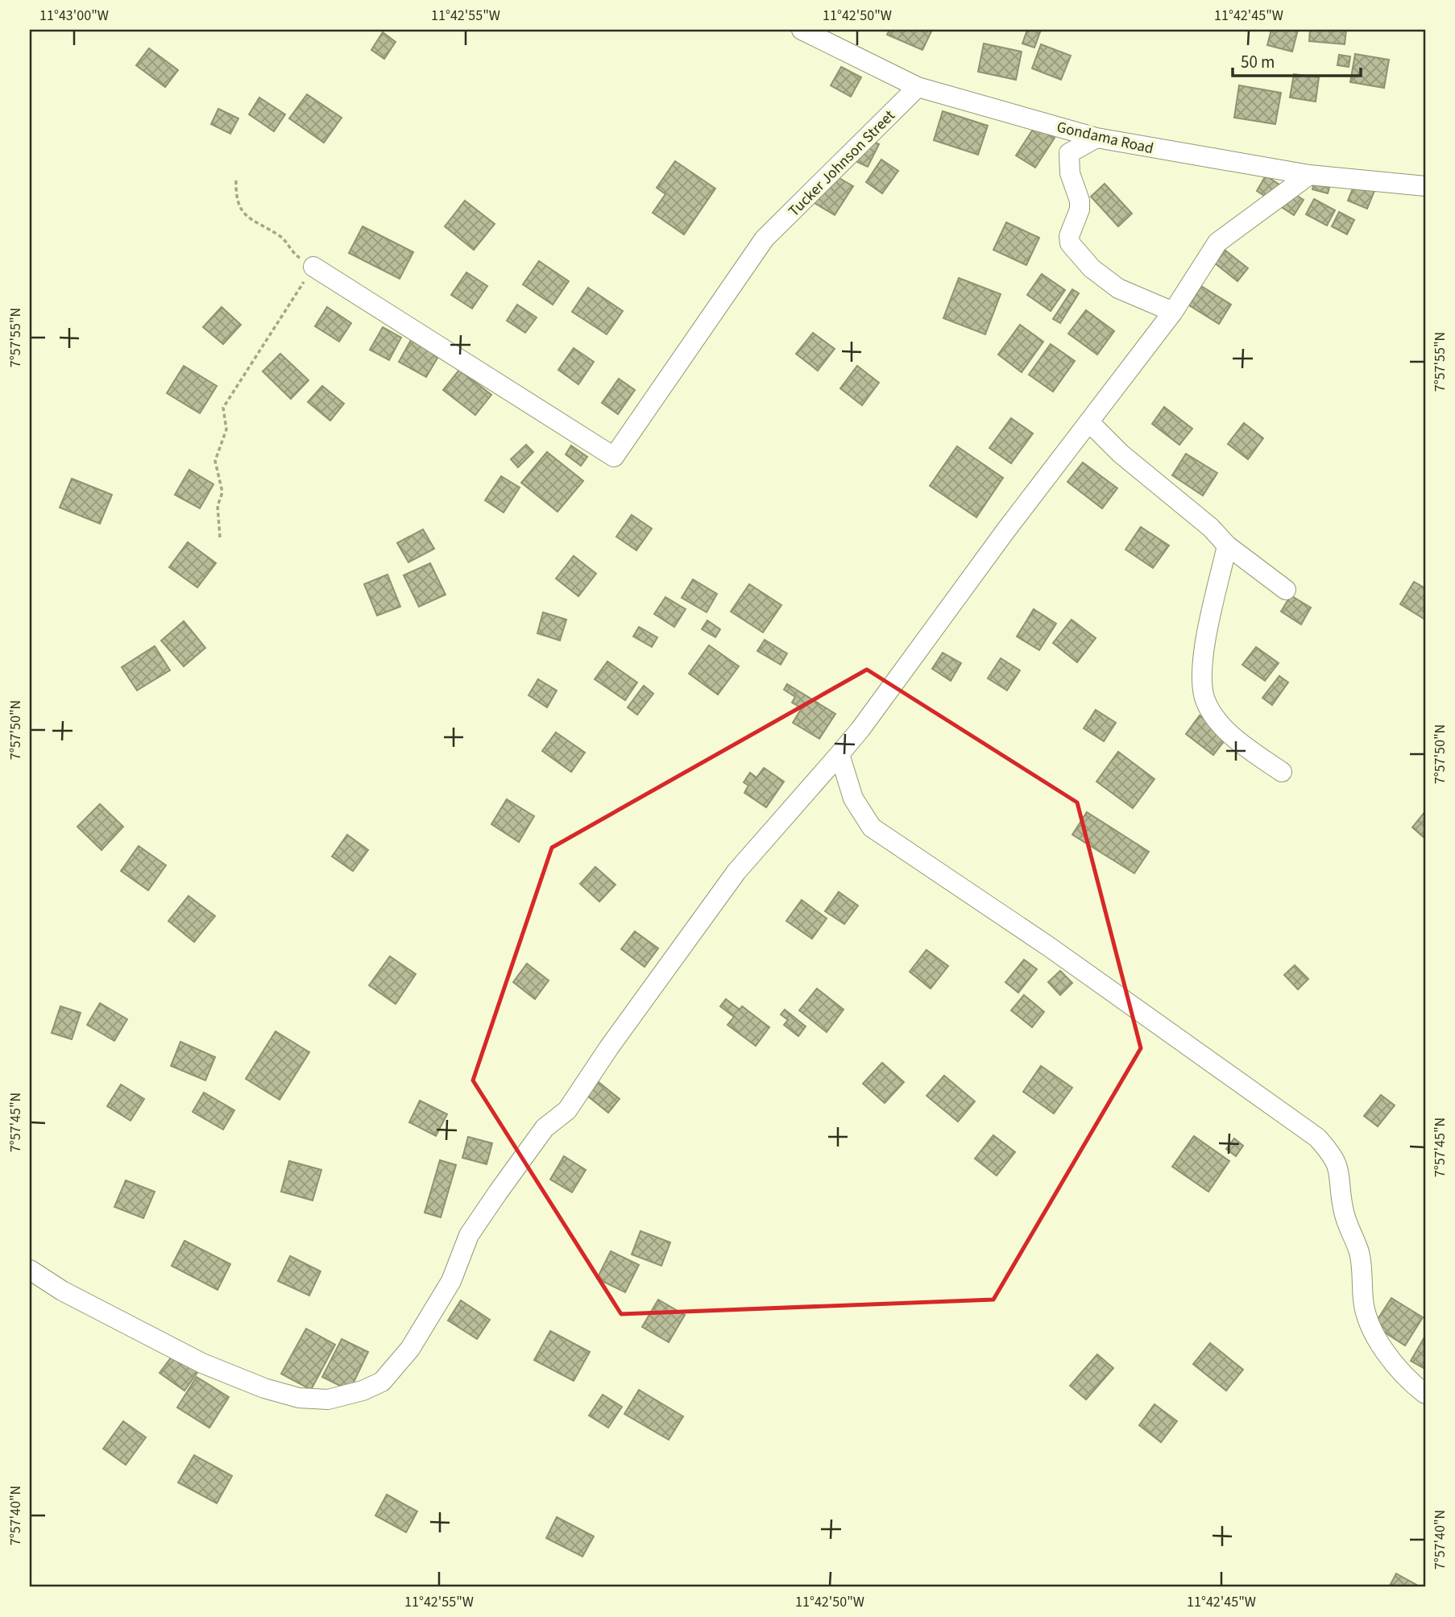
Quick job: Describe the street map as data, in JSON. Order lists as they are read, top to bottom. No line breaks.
{"streets":{"street":["Gondama Road","Tucker Johnson Street"]},"crossings":[["Gondama Road","Tucker Johnson Street"]],"scale_bar":"50 m","coordinates":["11°43'00\"W","11°42'55\"W","11°42'50\"W","11°42'45\"W","7°57'55\"N","7°57'50\"N","7°57'45\"N","7°57'40\"N"]}
